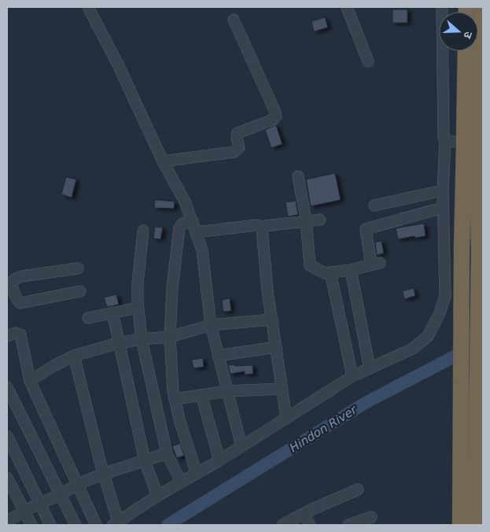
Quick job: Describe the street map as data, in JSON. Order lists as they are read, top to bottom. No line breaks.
{"water":["Hindon River"],"north":"right"}
